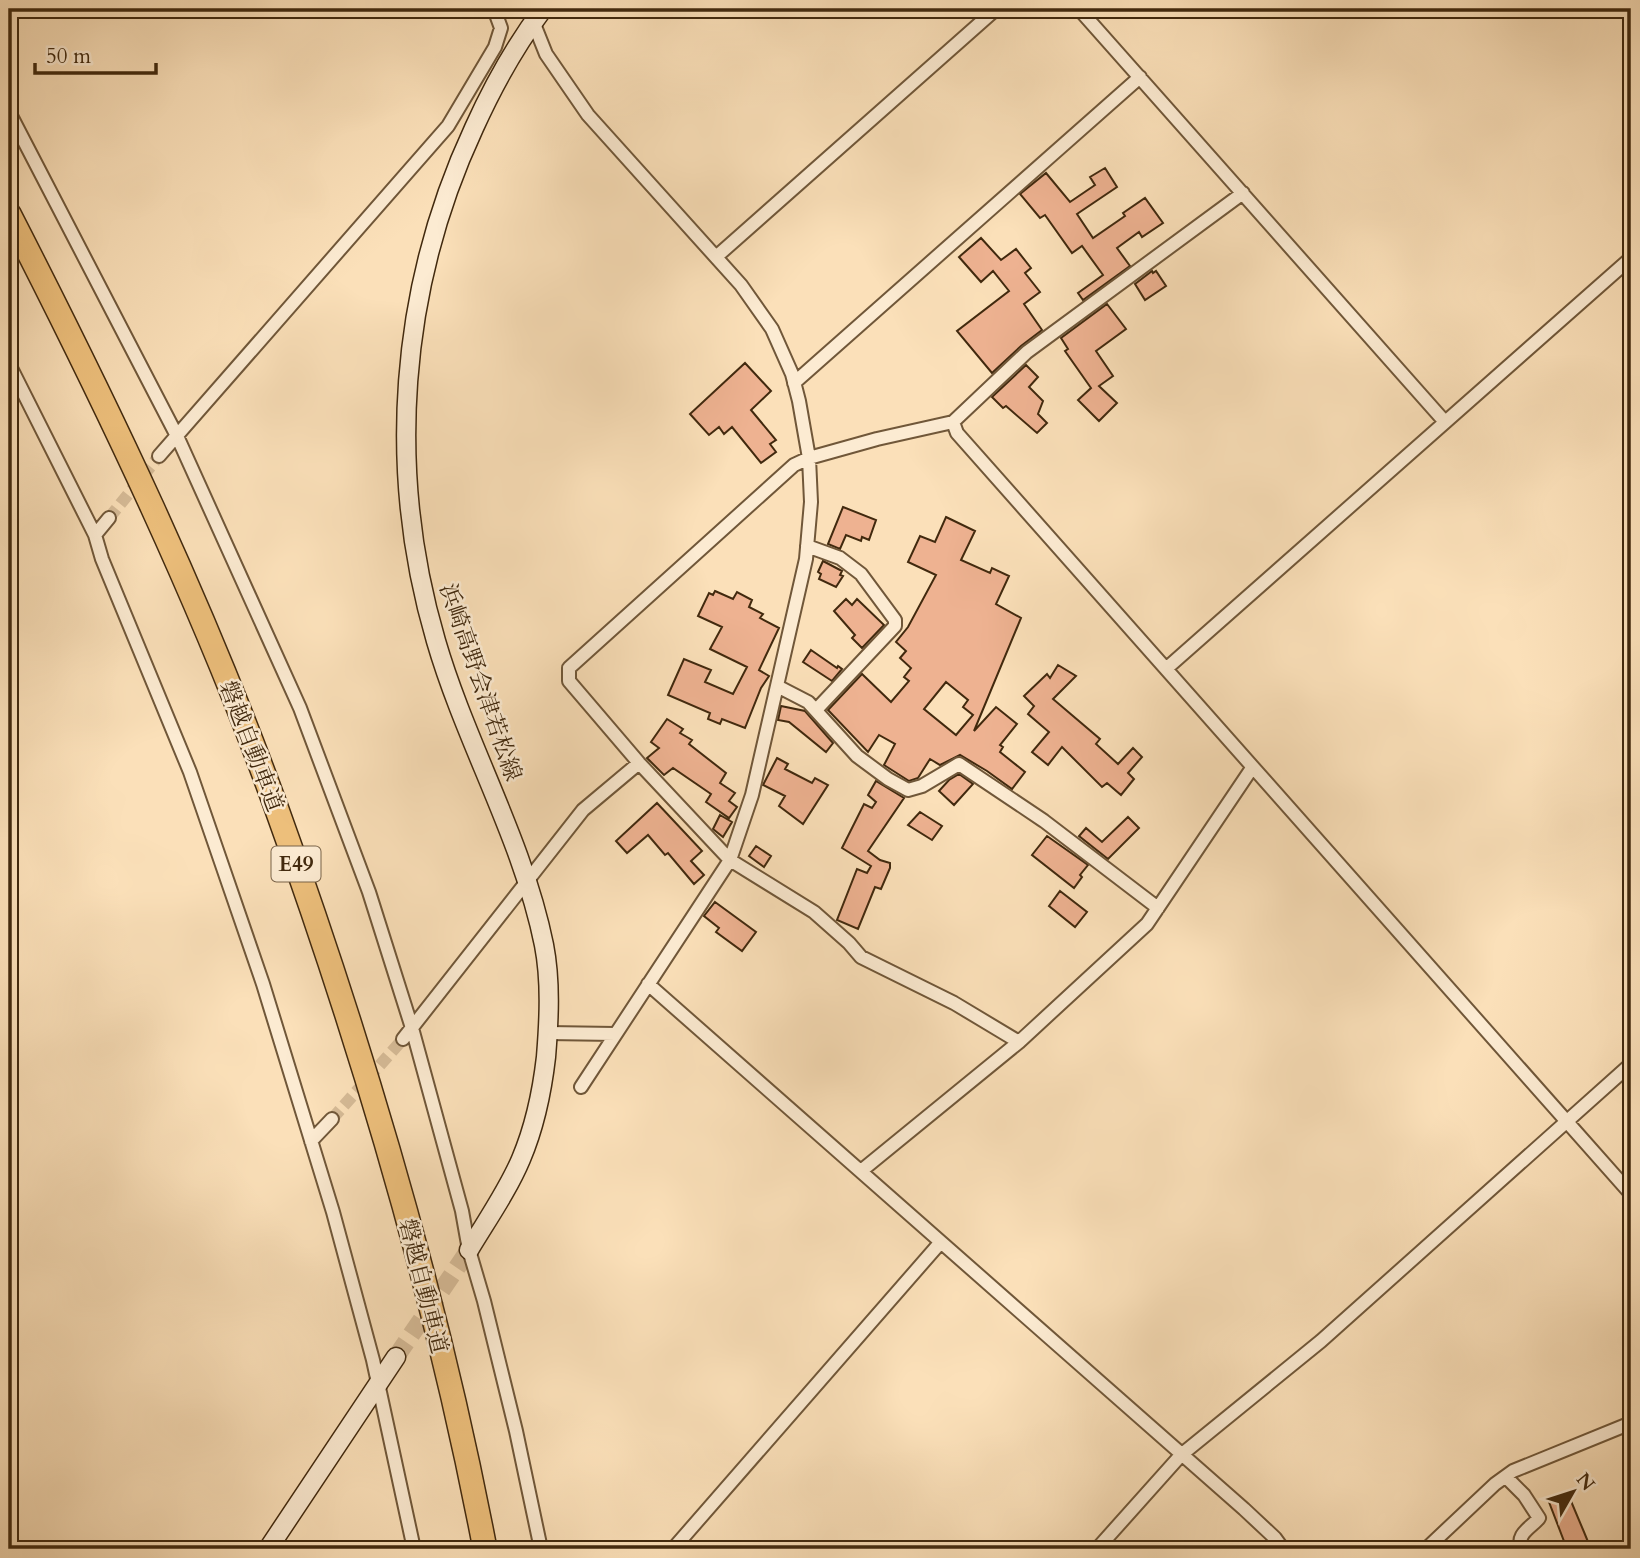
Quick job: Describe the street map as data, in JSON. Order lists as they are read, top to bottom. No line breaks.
{"streets":{"highway":["磐越自動車道","E49"],"main road":["浜崎高野会津若松線"]},"scale_bar":"50 m","north":"top right"}
